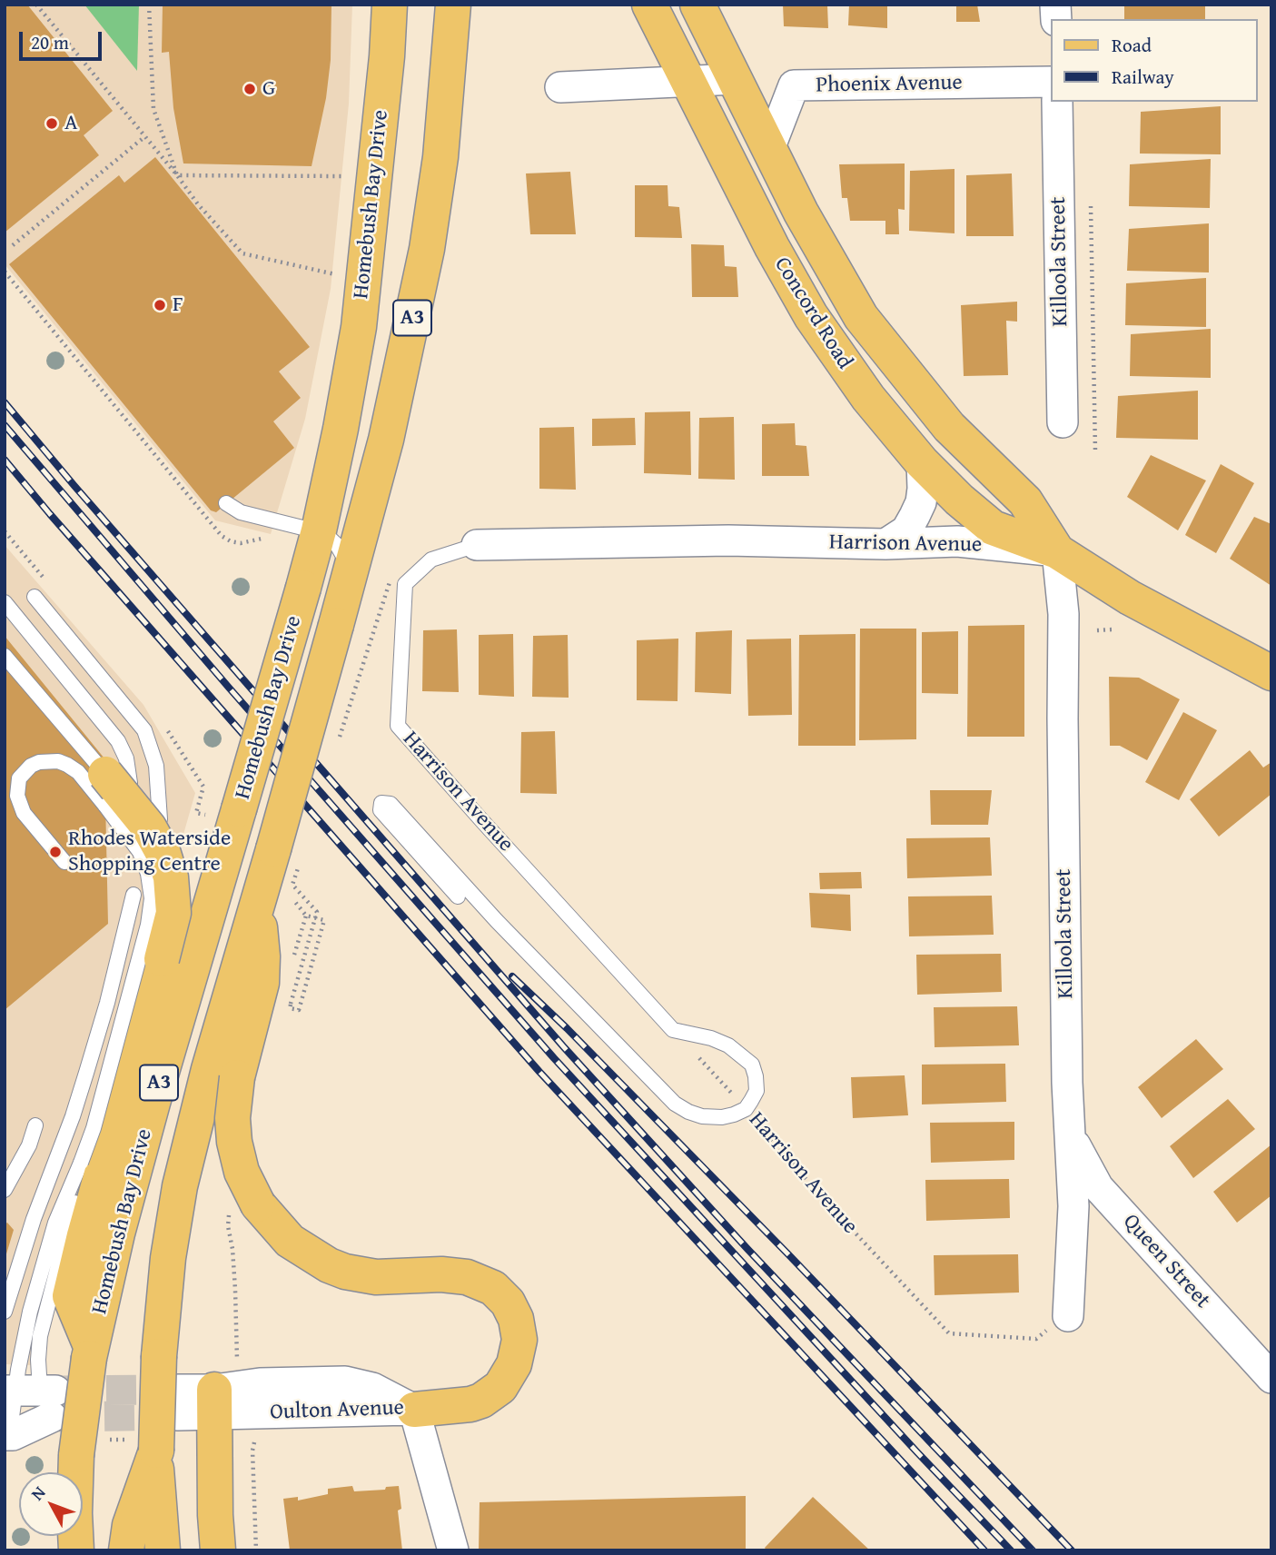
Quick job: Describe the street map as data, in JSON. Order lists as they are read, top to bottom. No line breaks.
{"streets":{"main road":["Homebush Bay Drive","Concord Road","A3"],"street":["Phoenix Avenue","Killoola Street","Harrison Avenue","Queen Street","Oulton Avenue"]},"crossings":[["Phoenix Avenue","Concord Road"],["Killoola Street","Concord Road"],["Killoola Street","Harrison Avenue"],["Killoola Street","Queen Street"],["Concord Road","Harrison Avenue"]],"places":["G","A","F","Rhodes Waterside Shopping Centre"],"legend":["Road","Railway"],"scale_bar":"20 m","north":"top left"}
